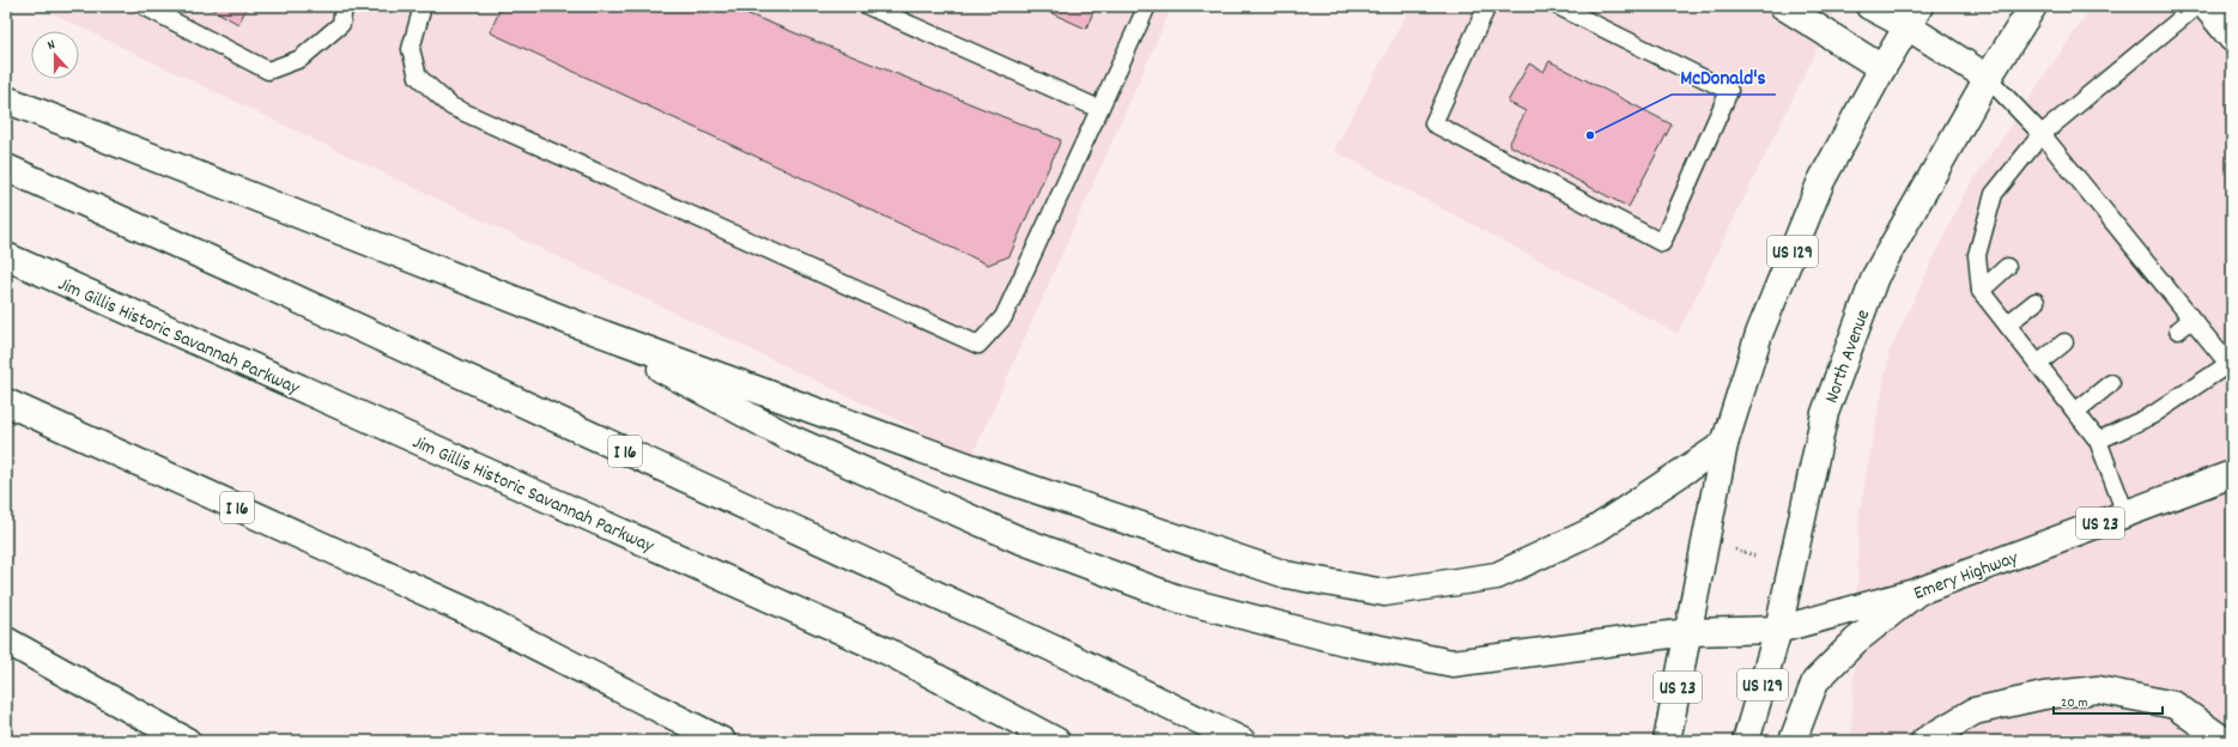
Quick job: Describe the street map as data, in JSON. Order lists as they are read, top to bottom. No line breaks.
{"streets":{"main road":["US 129","Jim Gillis Historic Savannah Parkway","North Avenue","I 16","US 23","Emery Highway"]},"crossings":[["US 129","US 23"],["US 129","Emery Highway"],["North Avenue","Emery Highway"],["US 23","Emery Highway"]],"places":["McDonald's"],"scale_bar":"20 m","north":"top"}
